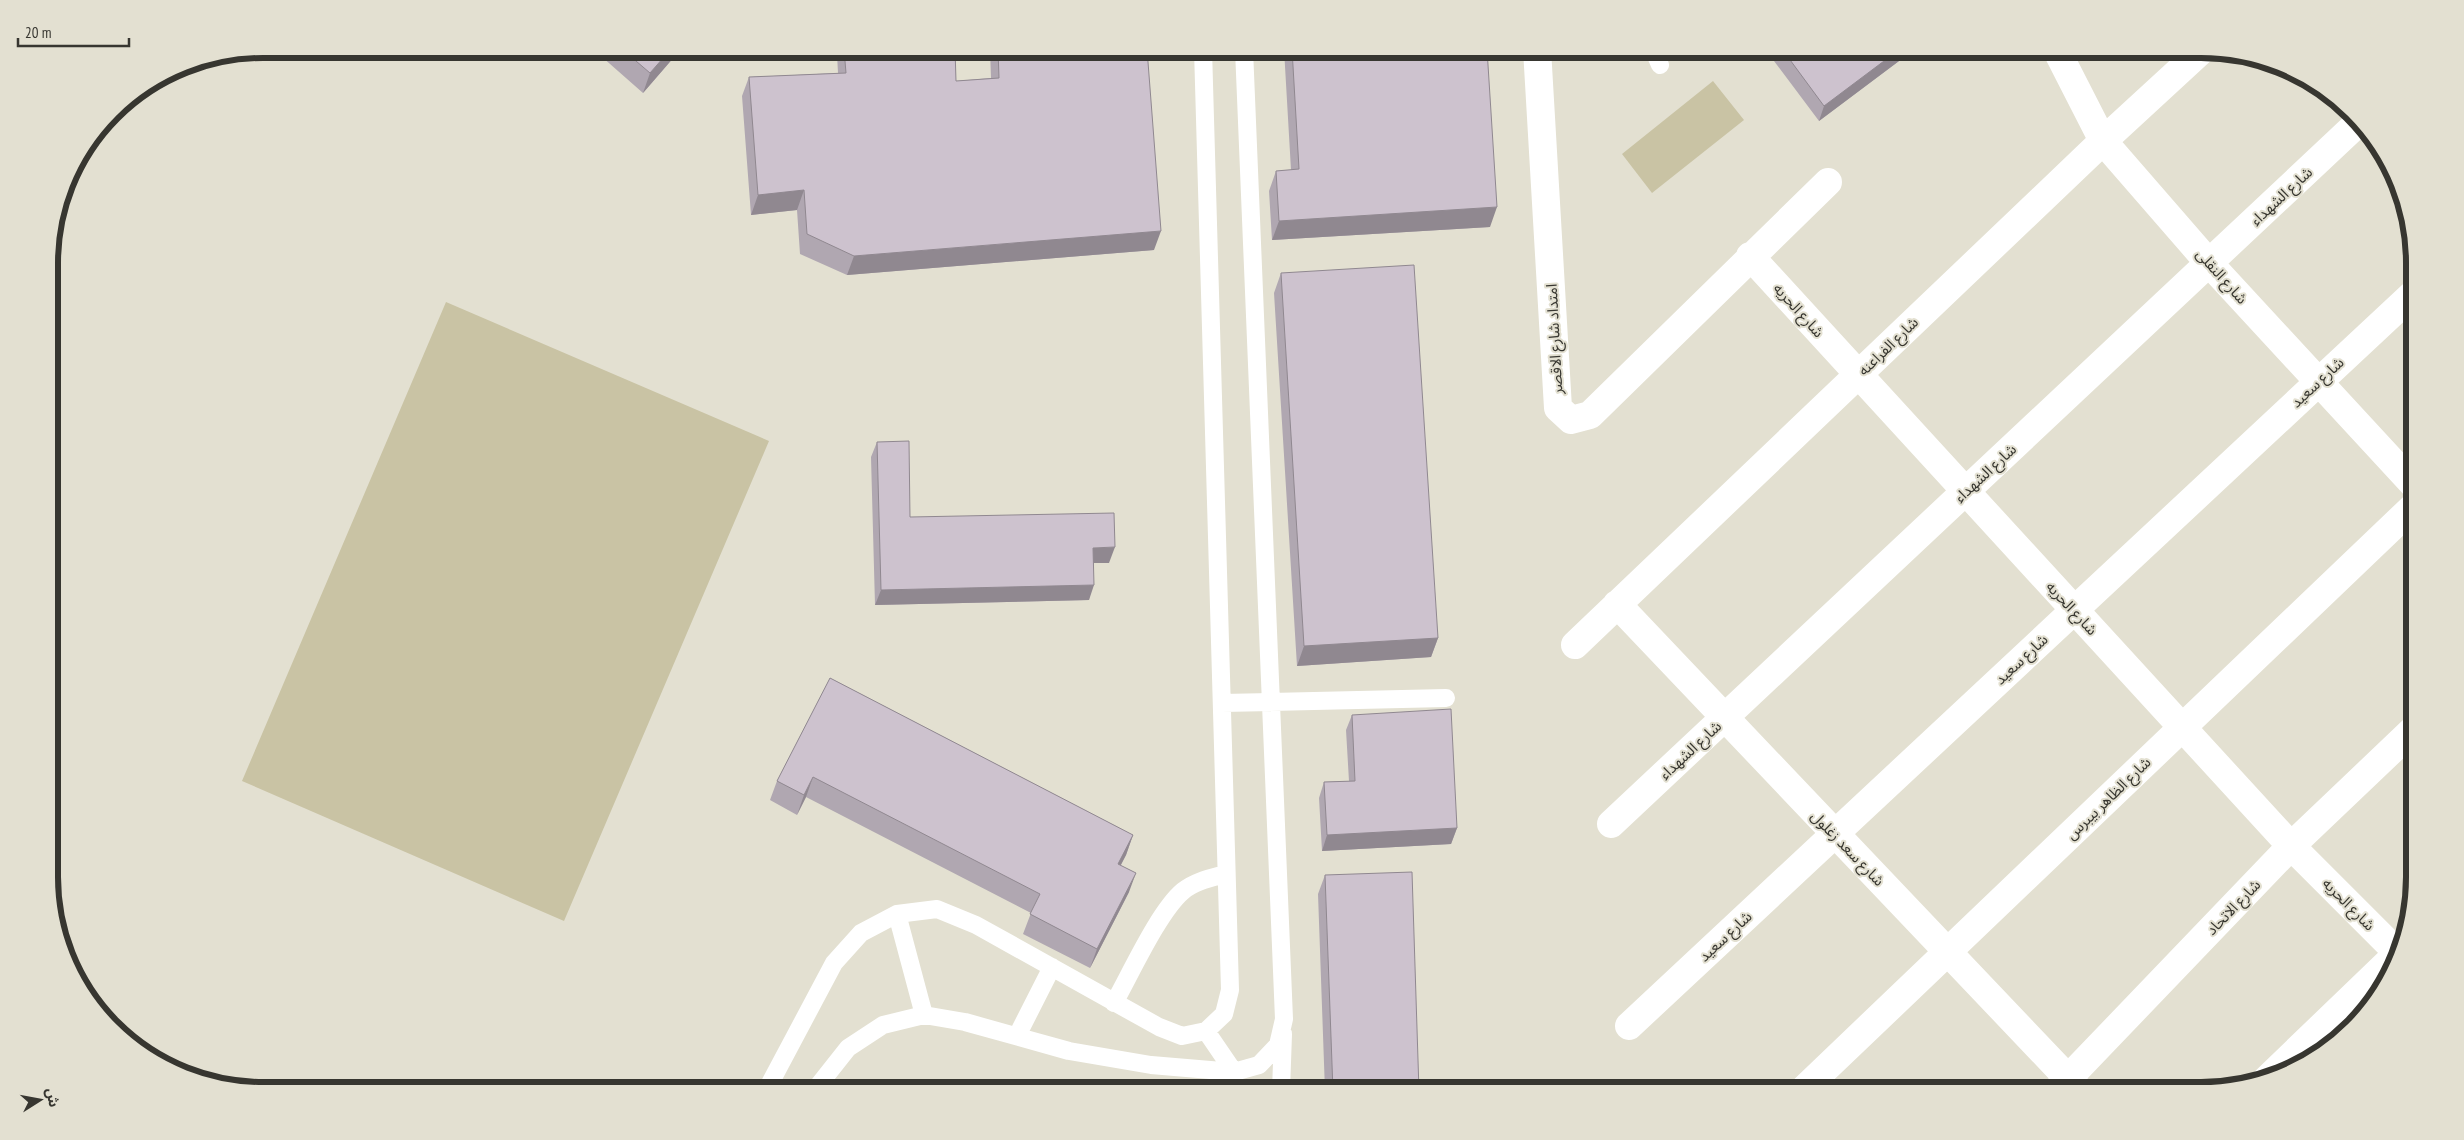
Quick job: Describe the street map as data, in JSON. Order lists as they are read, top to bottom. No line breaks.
{"streets":{"street":["شارع الشهداء","شارع النقلى","شارع الحريه","امتداد شارع الاقصر","شارع الفراعنه","شارع سعيد","شارع الظاهر بيبرس","شارع سعد زغلول","شارع الاتحاد"]},"crossings":[["شارع الشهداء","شارع النقلى"],["شارع الشهداء","شارع الحريه"],["شارع الشهداء","شارع سعد زغلول"],["شارع النقلى","شارع الفراعنه"],["شارع النقلى","شارع سعيد"],["شارع الحريه","امتداد شارع الاقصر"],["شارع الحريه","شارع الفراعنه"],["شارع الحريه","شارع سعيد"],["شارع الحريه","شارع الظاهر بيبرس"],["شارع الحريه","شارع الاتحاد"],["شارع الفراعنه","شارع سعد زغلول"],["شارع سعيد","شارع سعد زغلول"],["شارع الظاهر بيبرس","شارع سعد زغلول"]],"scale_bar":"20 m","north":"right"}
